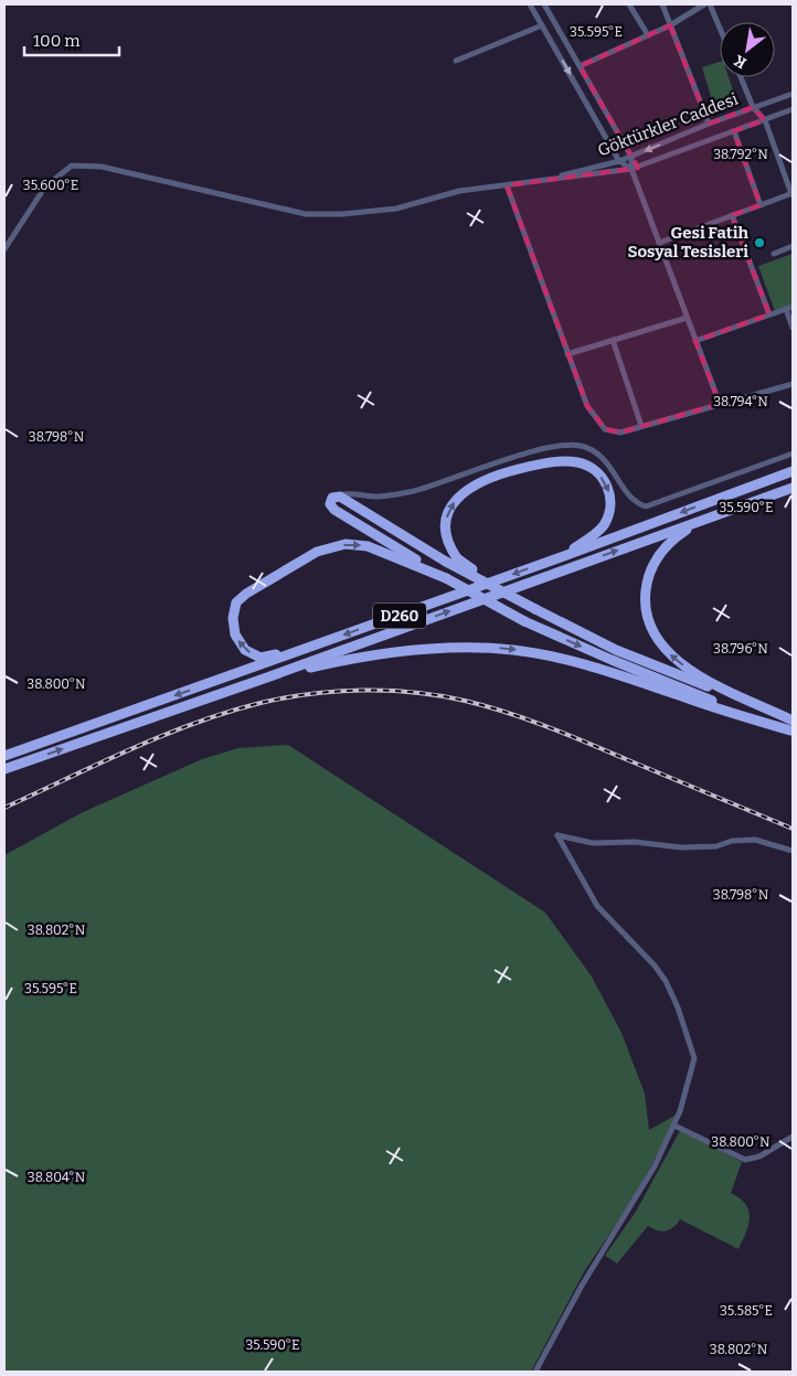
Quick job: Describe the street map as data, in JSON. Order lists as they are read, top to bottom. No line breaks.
{"streets":{"highway":["D260"],"street":["Göktürkler Caddesi"]},"places":["Gesi Fatih Sosyal Tesisleri"],"scale_bar":"100 m","north":"bottom left","coordinates":["35.595°E","38.792°N","35.600°E","38.794°N","38.798°N","35.590°E","38.796°N","38.800°N","38.802°N","38.804°N","35.585°E"]}
